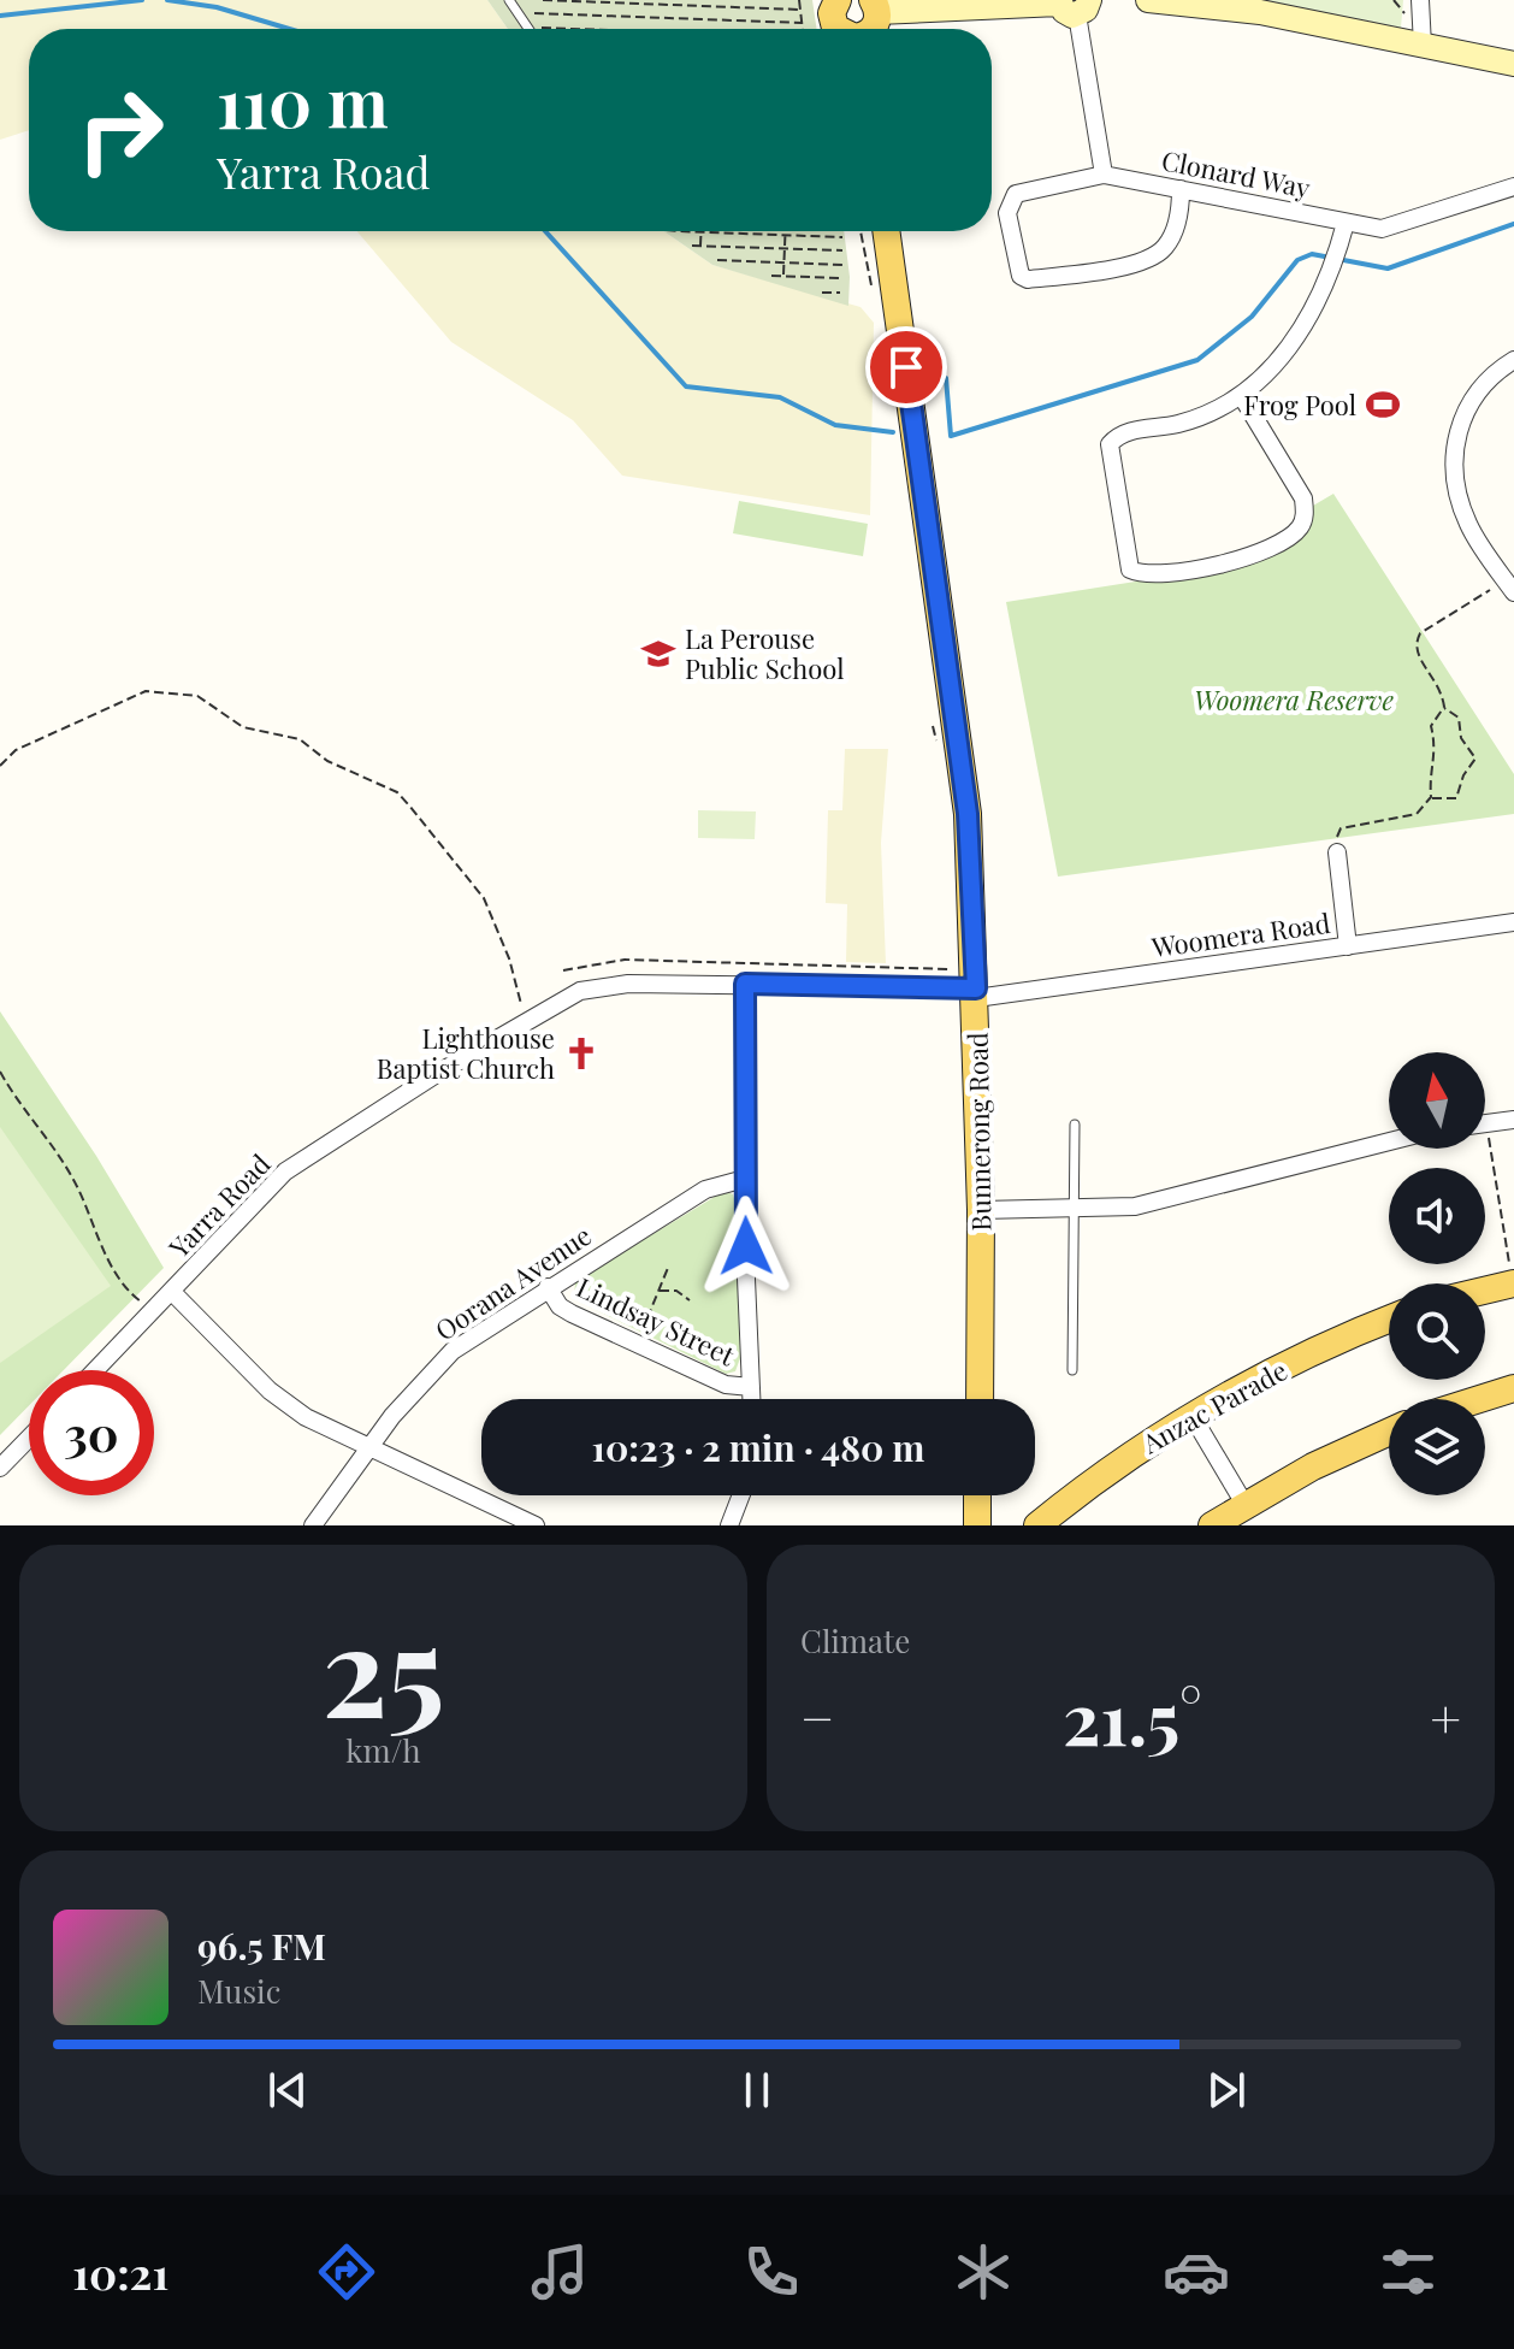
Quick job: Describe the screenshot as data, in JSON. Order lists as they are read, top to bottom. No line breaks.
{"streets":{"main road":["Bunnerong Road","Anzac Parade"],"street":["Clonard Way","Woomera Road","Yarra Road","Oorana Avenue","Lindsay Street"]},"crossings":[["Woomera Road","Bunnerong Road"],["Woomera Road","Yarra Road"],["Bunnerong Road","Yarra Road"],["Oorana Avenue","Lindsay Street"]],"parks":["Woomera Reserve"],"places":{"sports":["Frog Pool"],"school or university":["La Perouse Public School"],"church":["Lighthouse Baptist Church"]},"north":"top","page":{"turn":["110 m","Yarra Road"],"limit":"30","trip":"10:23 · 2 min · 480 m","tile":[["25","km/h"],"Climate"],"heat":["−","21.5°","+"],"song":["96.5 FM","Music"],"tabs":"10:21"}}
